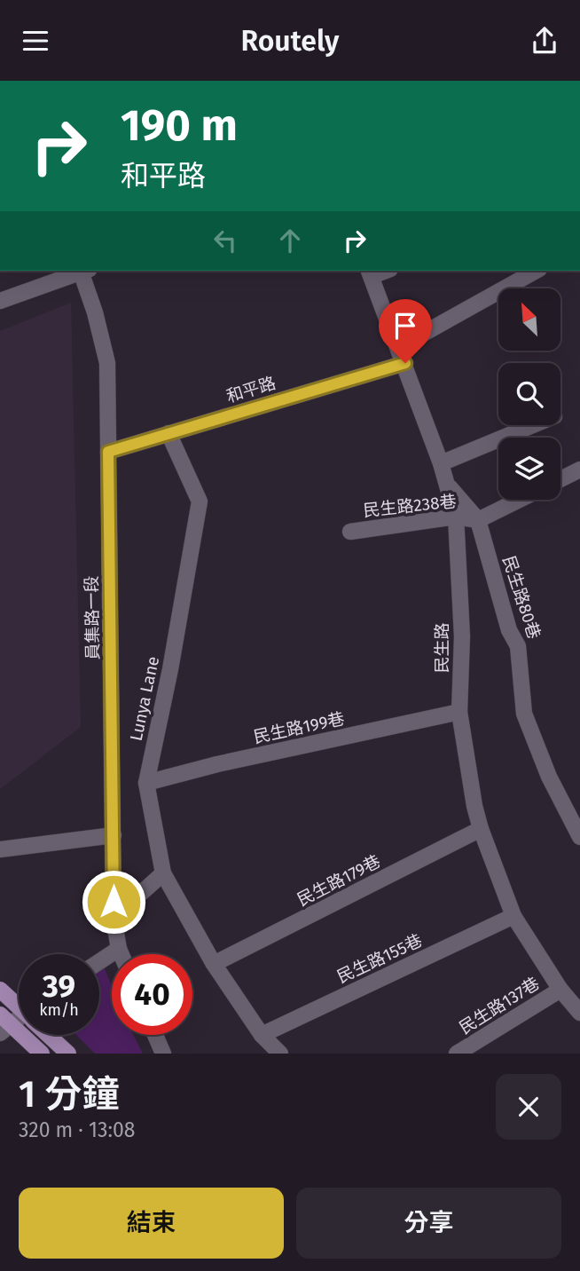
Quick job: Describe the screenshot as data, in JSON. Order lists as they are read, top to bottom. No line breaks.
{"streets":{"street":["和平路","民生路238巷","民生路80巷","員集路一段","民生路","Lunya Lane","民生路199巷","民生路179巷","民生路155巷","民生路137巷"]},"crossings":[["和平路","員集路一段"],["和平路","民生路"],["和平路","Lunya Lane"],["民生路238巷","民生路80巷"],["民生路238巷","民生路"],["民生路80巷","民生路"],["民生路","民生路199巷"],["民生路","民生路179巷"],["民生路","民生路155巷"],["民生路","民生路137巷"],["Lunya Lane","民生路199巷"],["Lunya Lane","民生路179巷"],["Lunya Lane","民生路155巷"]],"north":"top left","page":{"header":"Routely","turn":["190 m","和平路"],"speed":"39 km/h","limit":"40","heading":["1 分鐘","320 m · 13:08"],"buttons":["結束","分享"]}}
